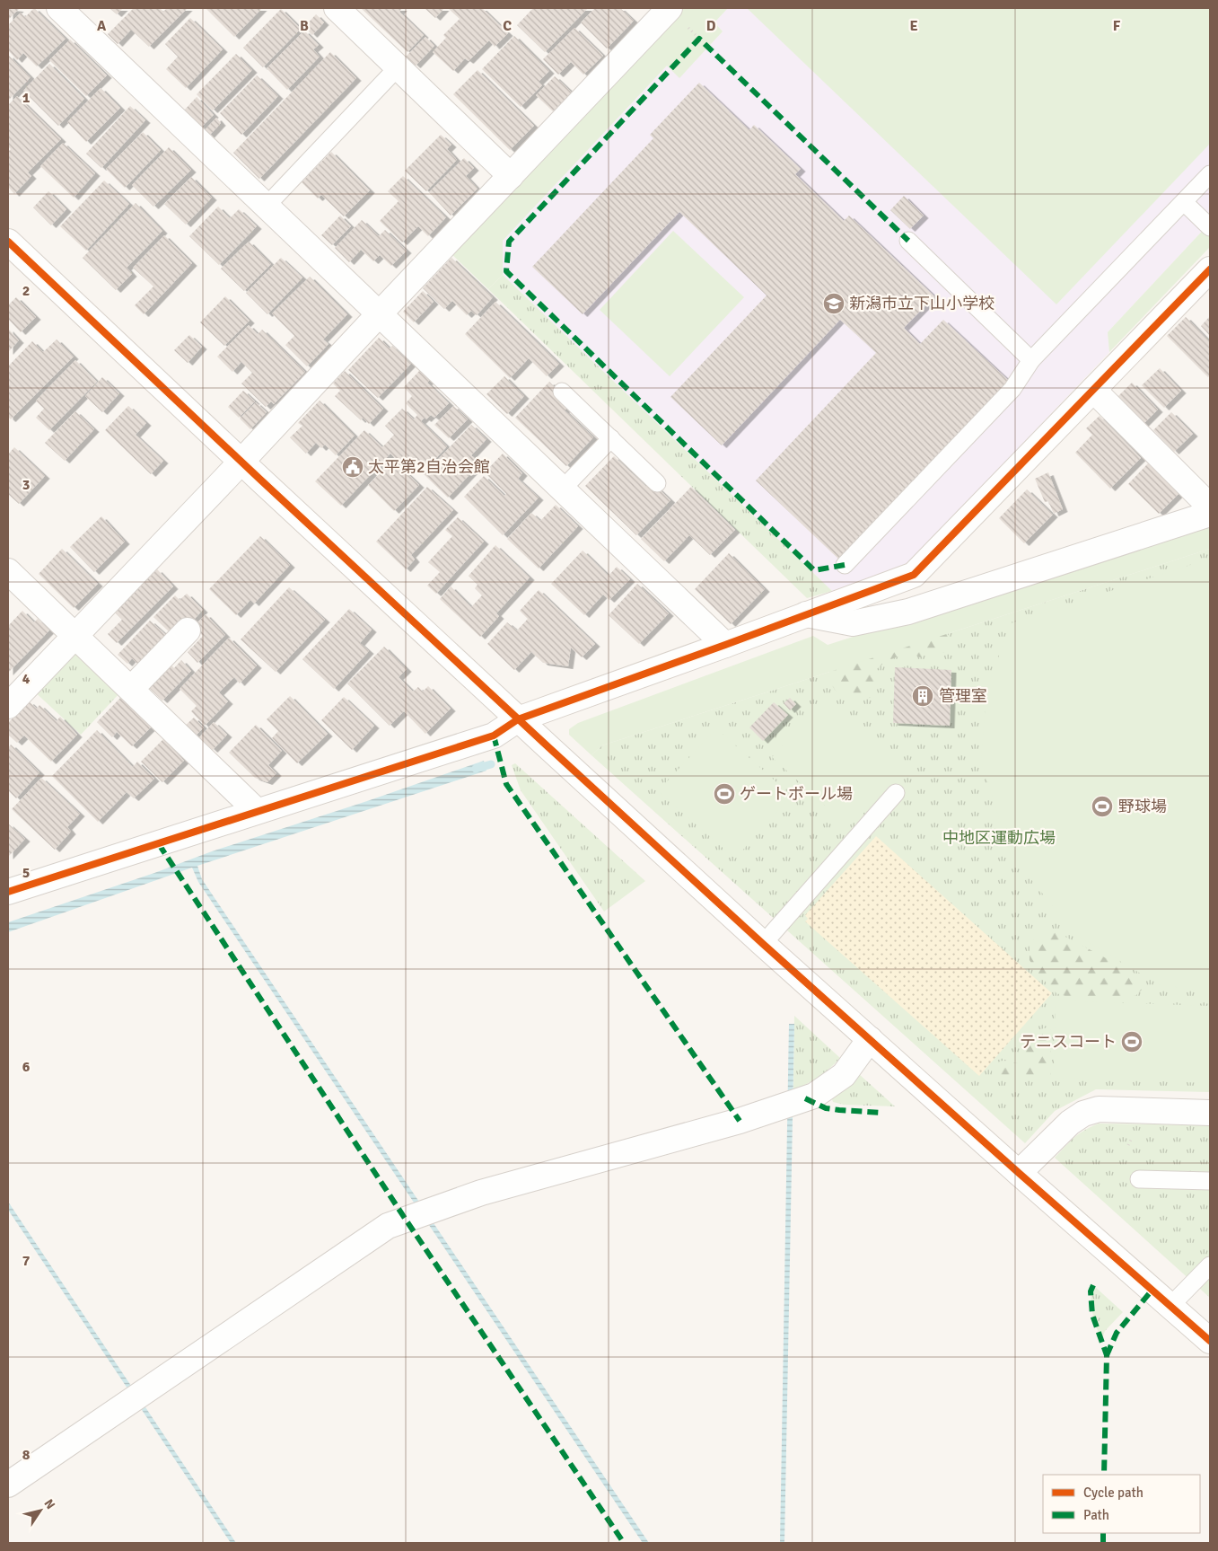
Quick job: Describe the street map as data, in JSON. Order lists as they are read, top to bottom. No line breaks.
{"parks":["中地区運動広場"],"places":{"school or university":["新潟市立下山小学校"],"public building":["太平第2自治会館"],"building":["管理室"],"sports":["ゲートボール場","野球場","テニスコート"]},"legend":["Cycle path","Path"],"north":"top right","grid":{"columns":["A","B","C","D","E","F"],"rows":["1","2","3","4","5","6","7","8"]}}
